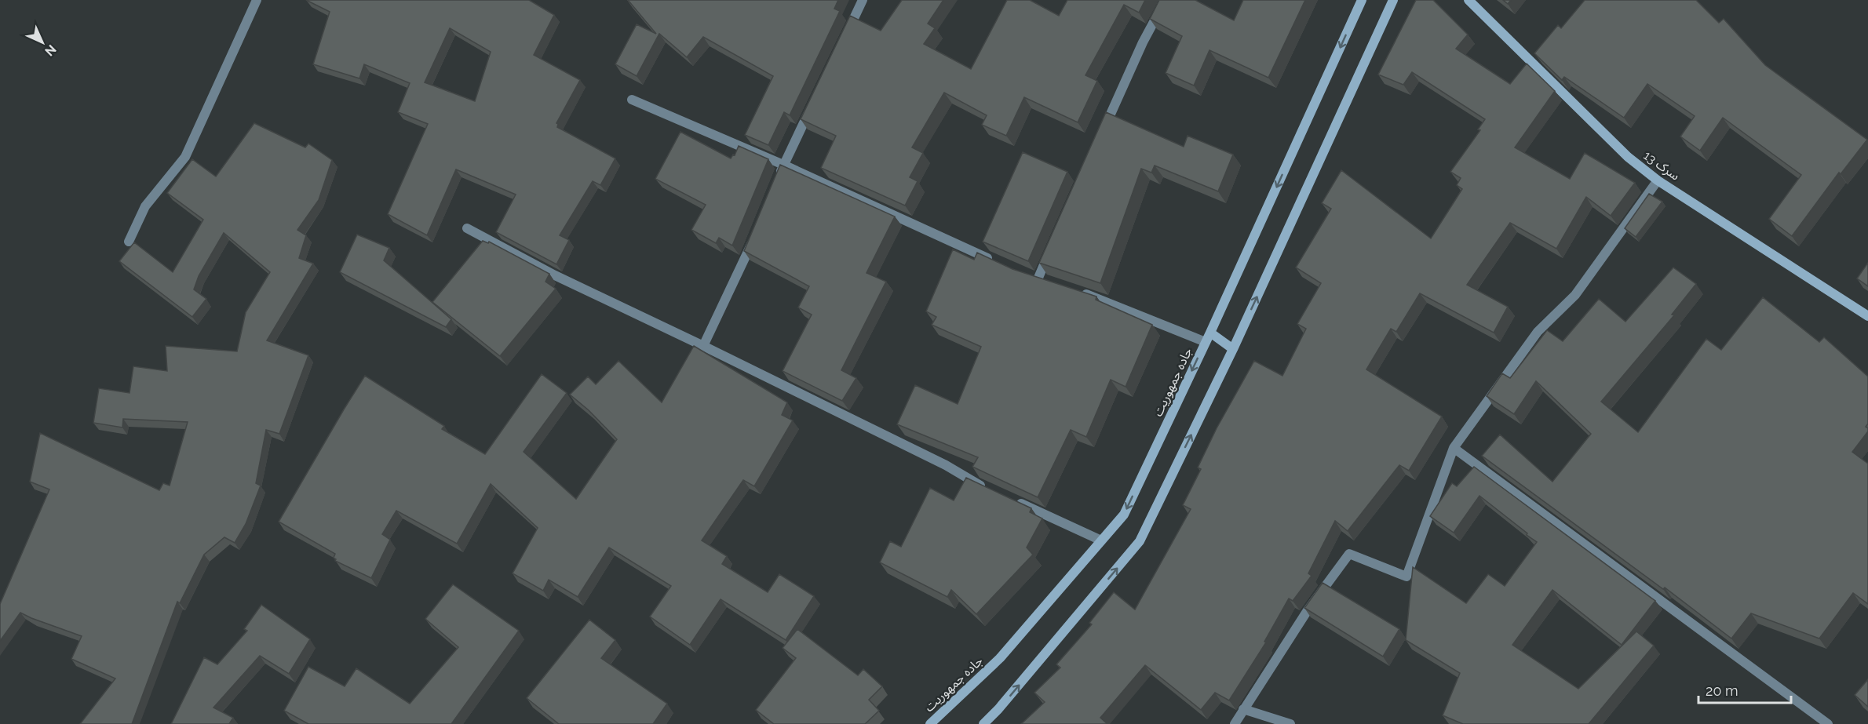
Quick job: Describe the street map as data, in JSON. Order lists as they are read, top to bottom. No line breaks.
{"streets":{"main road":["سرک 13","جاده جمهوریت"]},"scale_bar":"20 m","north":"bottom right"}
